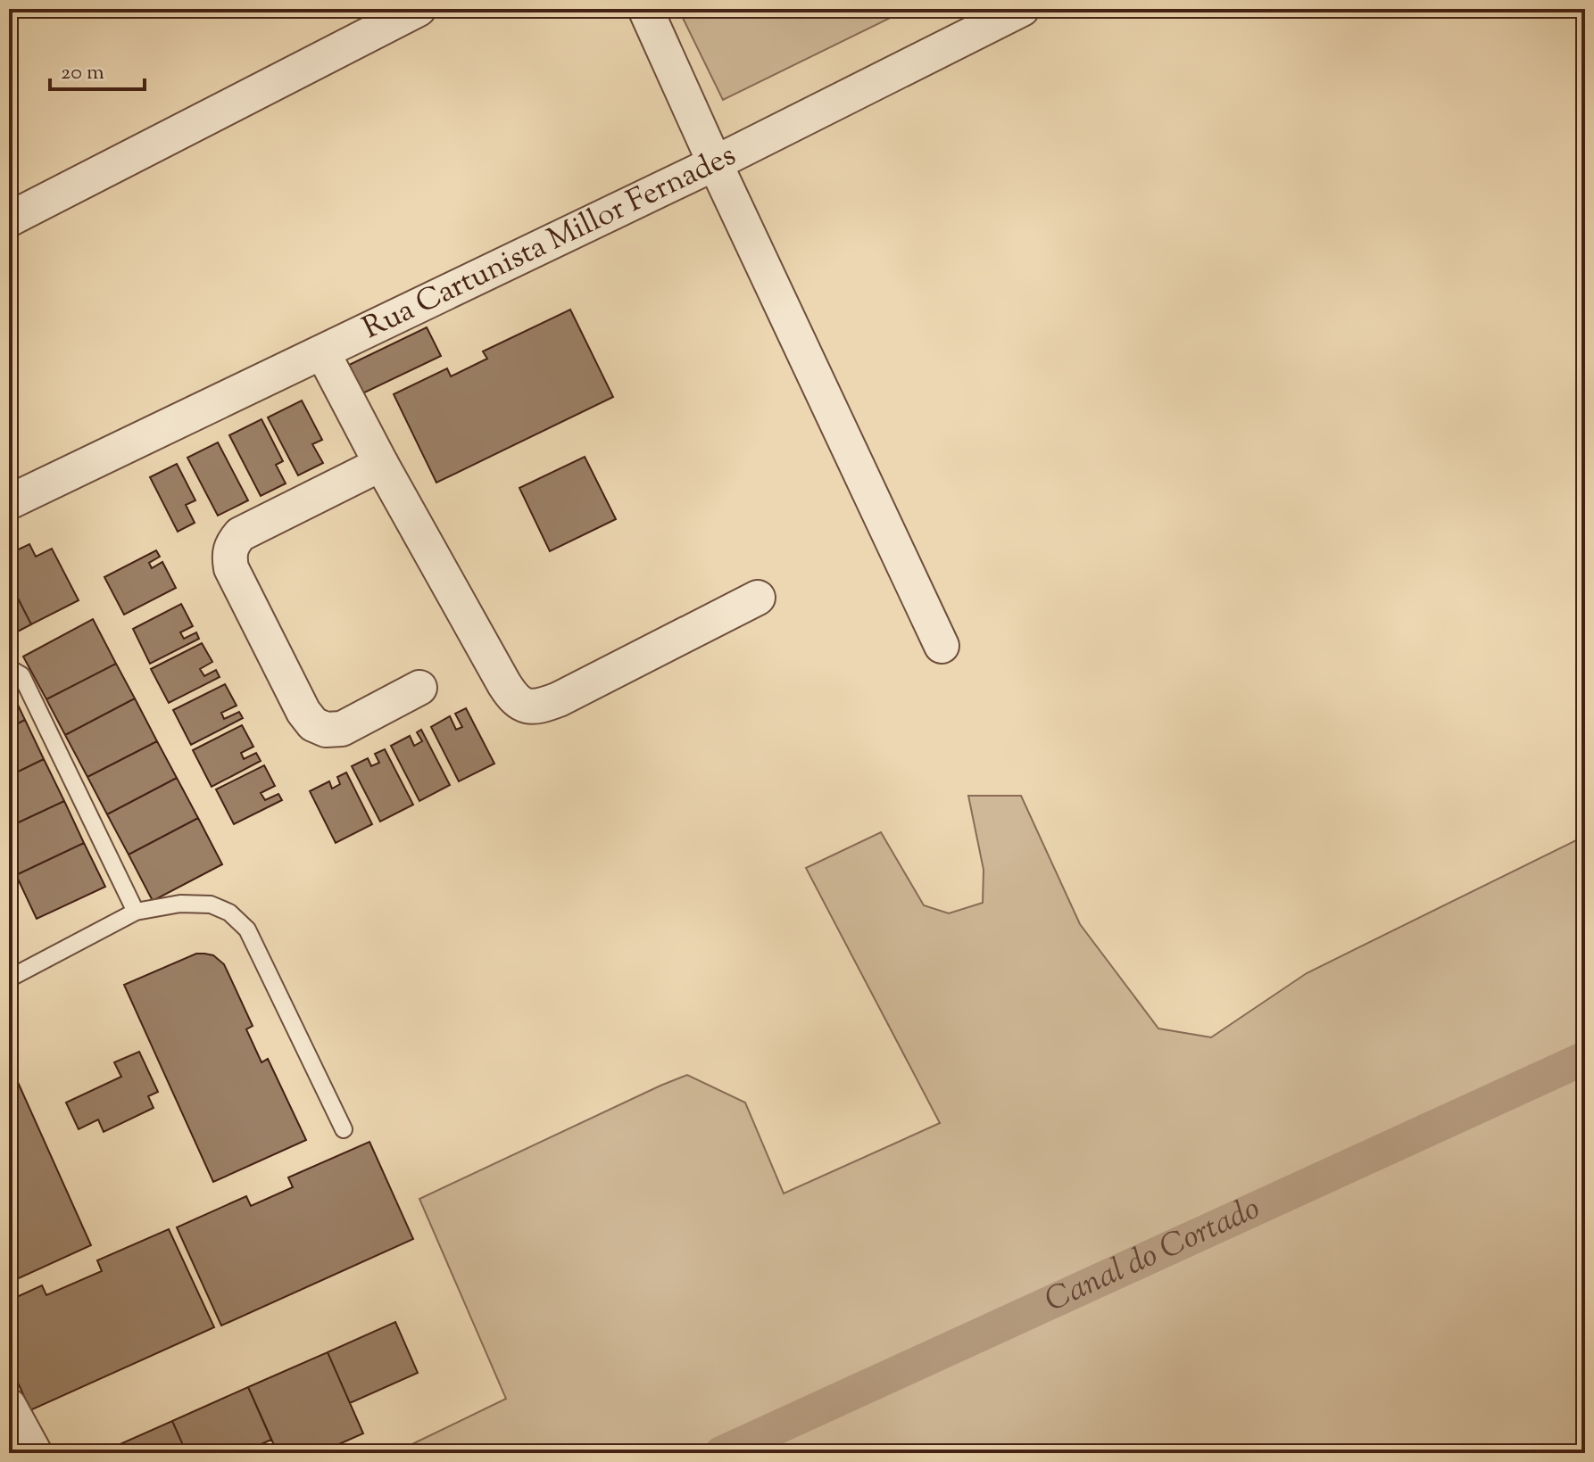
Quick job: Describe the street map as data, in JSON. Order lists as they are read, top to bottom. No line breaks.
{"streets":{"street":["Rua Cartunista Millor Fernades"]},"water":["Canal do Cortado"],"scale_bar":"20 m"}
